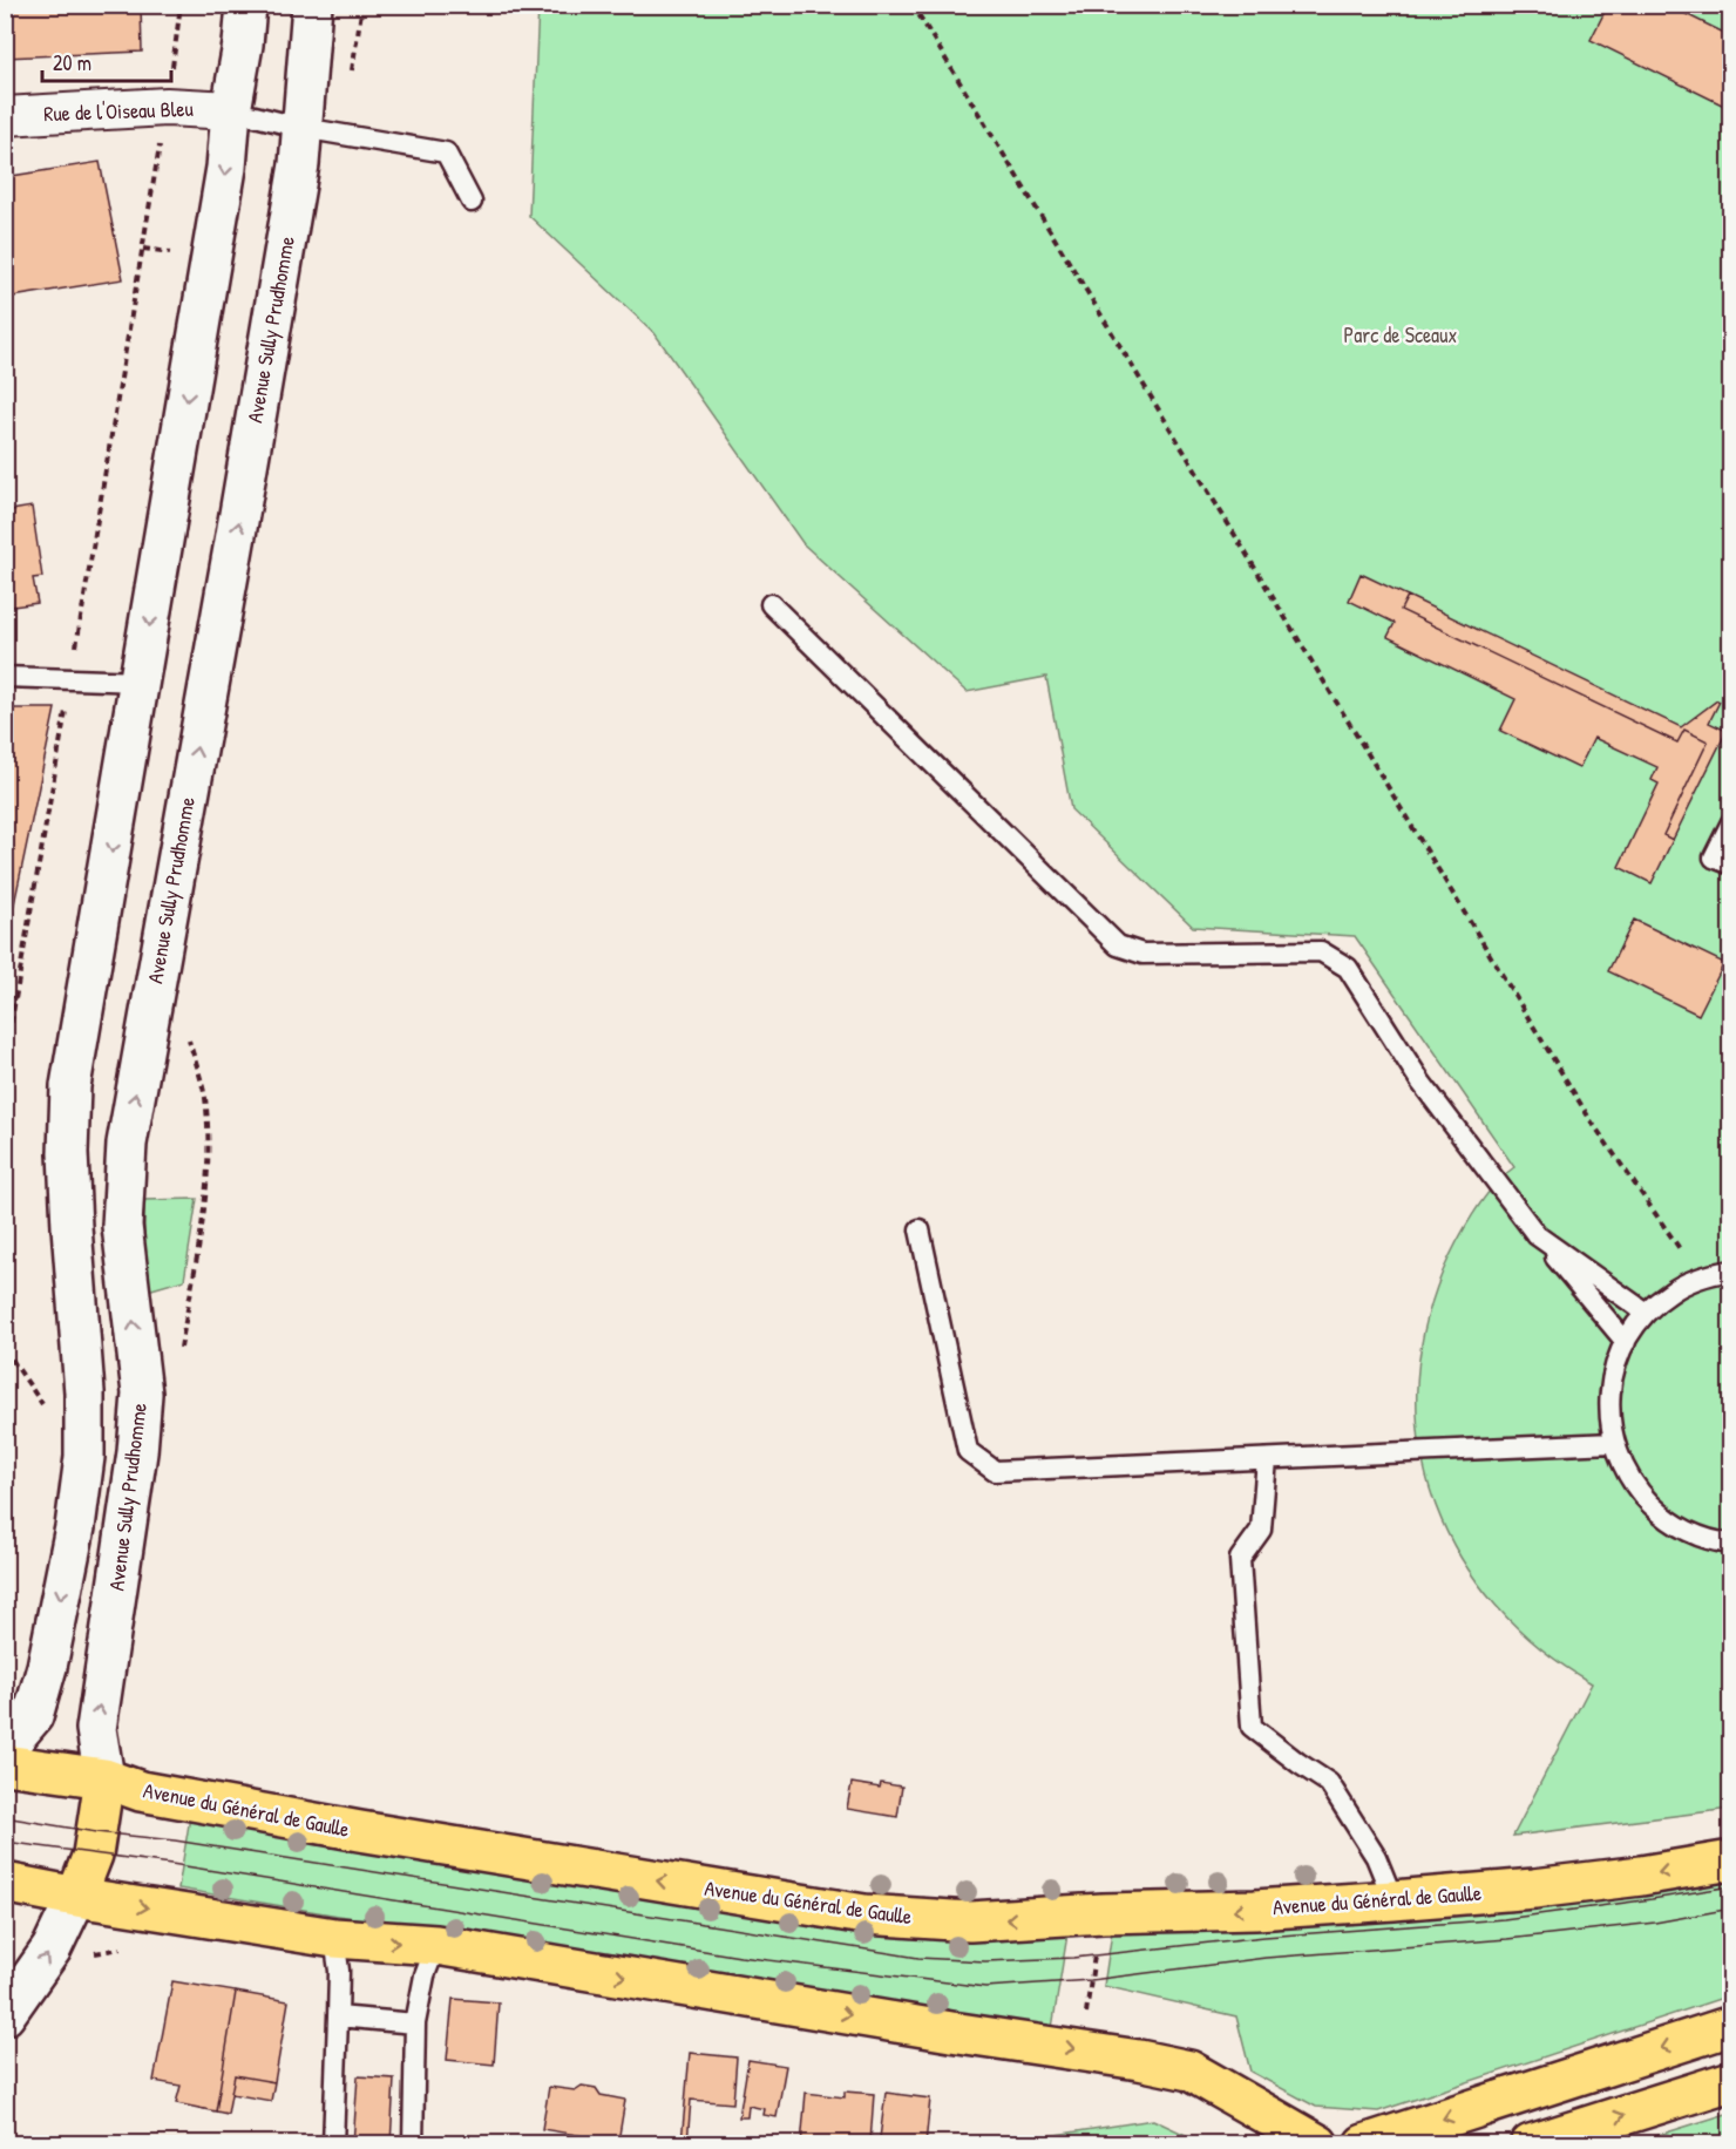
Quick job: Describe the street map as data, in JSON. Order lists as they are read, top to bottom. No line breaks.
{"streets":{"main road":["Avenue Sully Prudhomme","Avenue du Général de Gaulle"],"street":["Rue de l'Oiseau Bleu"]},"crossings":[["Avenue Sully Prudhomme","Avenue du Général de Gaulle"]],"parks":["Parc de Sceaux"],"scale_bar":"20 m"}
